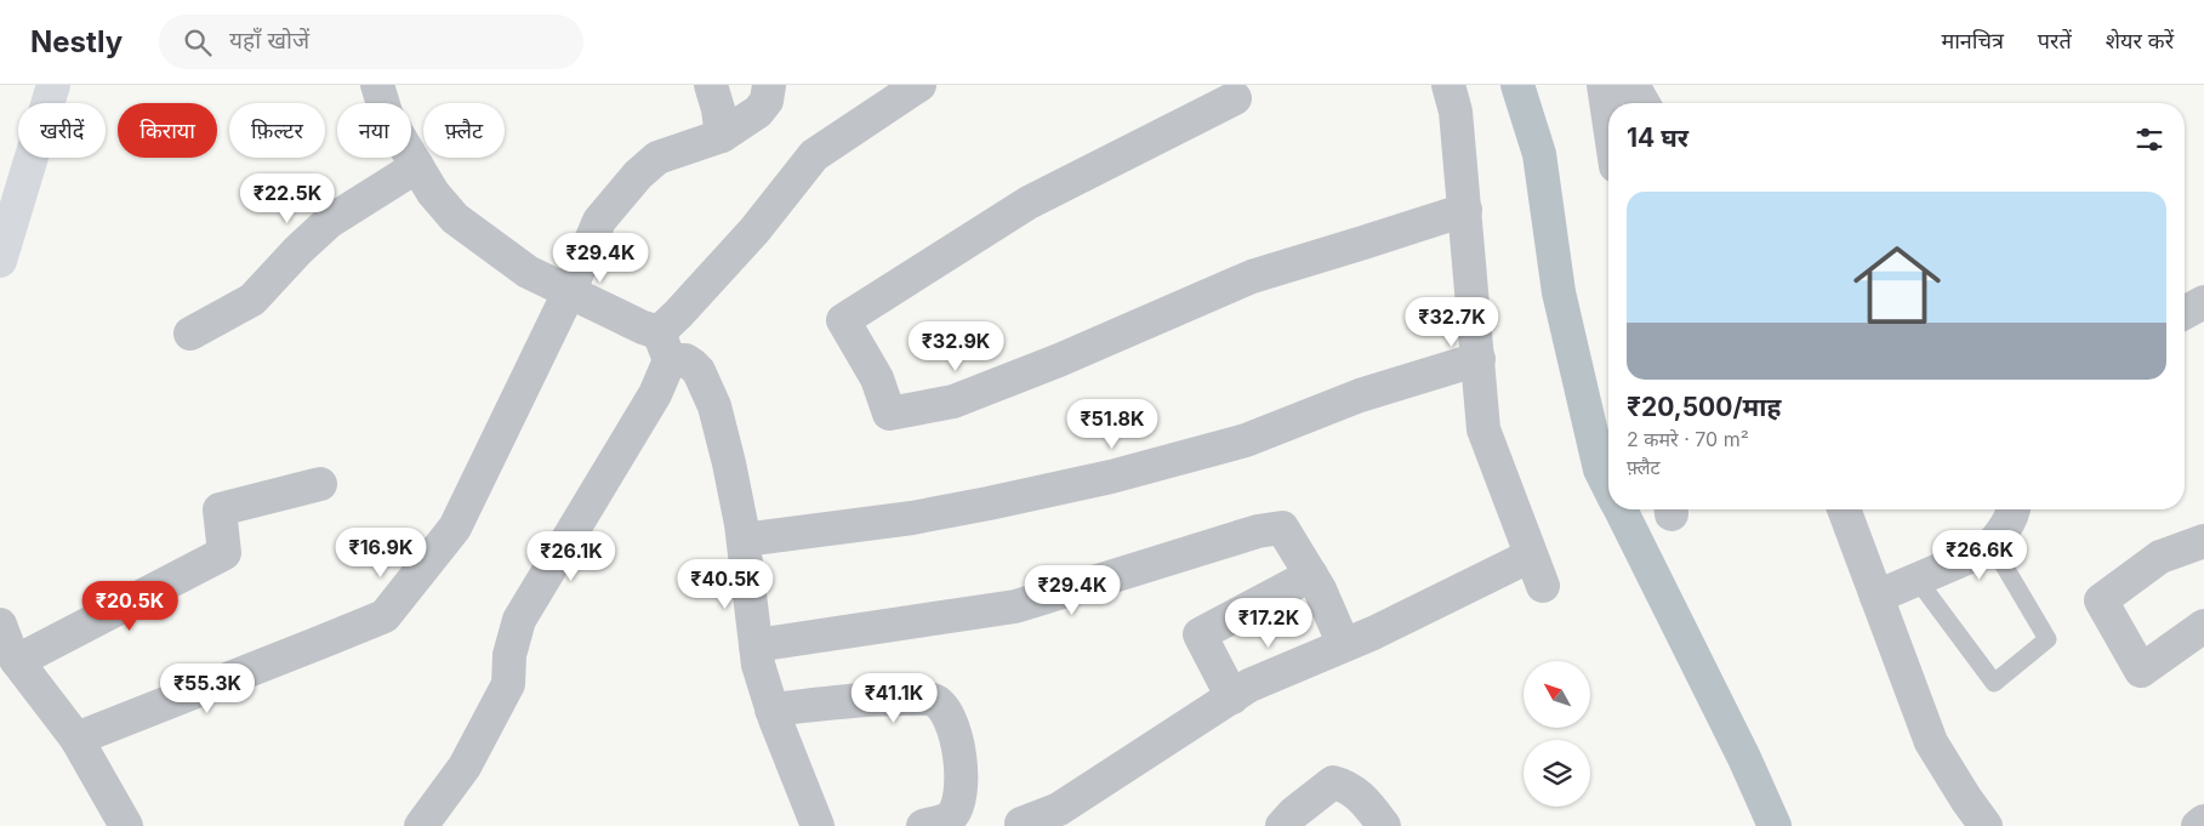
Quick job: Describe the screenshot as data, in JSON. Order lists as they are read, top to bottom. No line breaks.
{"north":"top left","page":{"header":"Nestly","search":"यहाँ खोजें","nav":["मानचित्र","परतें","शेयर करें"],"chip":["खरीदें","किराया","फ़िल्टर","नया","फ़्लैट"],"heading":"14 घर","price":["₹22.5K","₹29.4K","₹32.7K","₹32.9K","₹51.8K","₹16.9K","₹26.6K","₹26.1K","₹40.5K","₹29.4K","₹20.5K","₹17.2K","₹55.3K","₹41.1K"],"list":[{"name":"₹20,500/माह","note":"2 कमरे · 70 m² · फ़्लैट"}]}}
